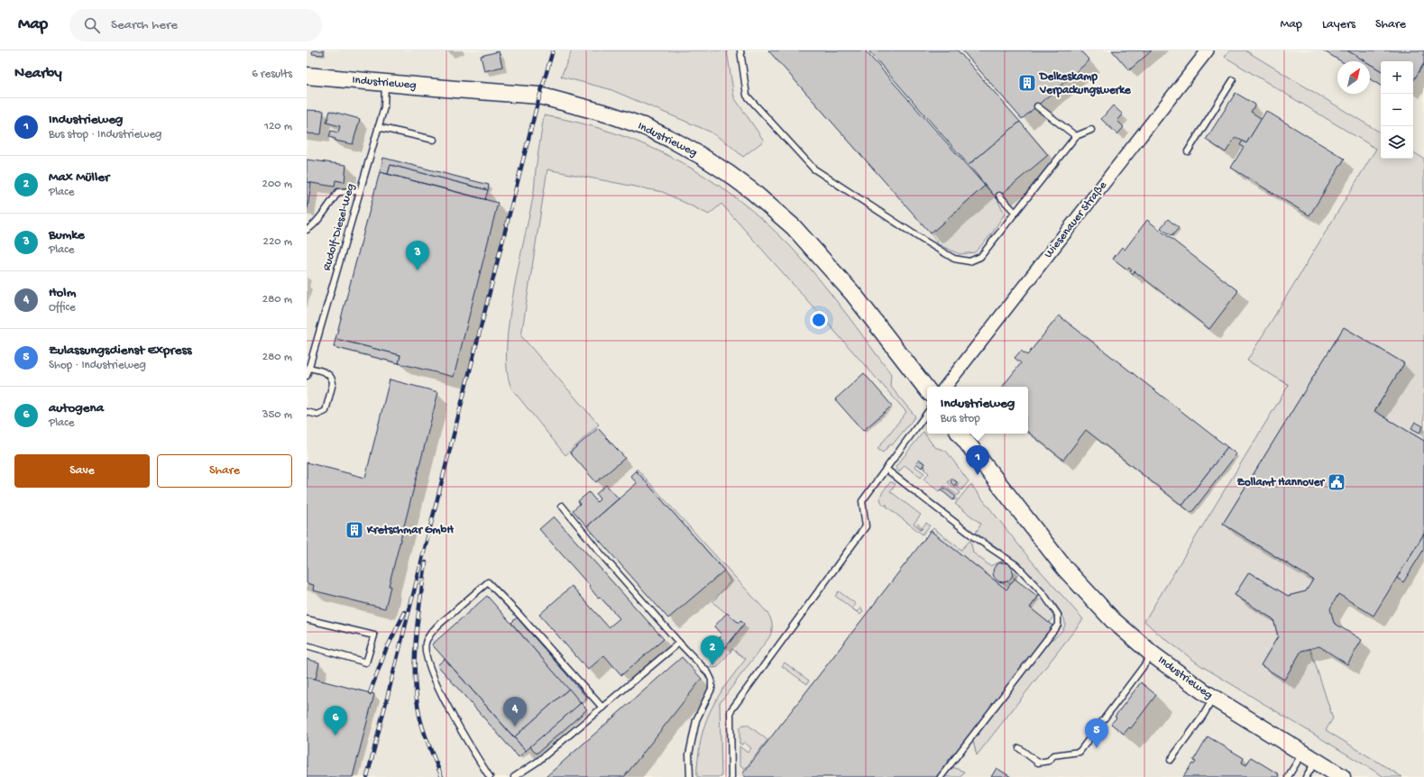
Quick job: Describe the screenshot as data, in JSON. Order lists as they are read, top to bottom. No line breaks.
{"streets":{"street":["Industrieweg","Wiesenauer Straße"],"lane":["Rudolf-Diesel-Weg"]},"crossings":[["Industrieweg","Rudolf-Diesel-Weg"]],"places":{"building":["Delkeskamp Verpackungswerke","Kretschmar GmbH"],"public building":["Zollamt Hannover"]},"north":"top right","page":{"header":"Map","search":"Search here","nav":["Map","Layers","Share"],"heading":["Nearby","6 results"],"map_buttons":["+","−"],"list":[{"mark":"1","name":"Industrieweg","note":"Bus stop · Industrieweg","value":"120 m"},{"mark":"2","name":"Max Müller","note":"Place","value":"200 m"},{"mark":"3","name":"Bumke","note":"Place","value":"220 m"},{"mark":"4","name":"Holm","note":"Office","value":"280 m"},{"mark":"5","name":"Zulassungsdienst Express","note":"Shop · Industrieweg","value":"280 m"},{"mark":"6","name":"autogena","note":"Place","value":"350 m"}],"pins":["3","1","2","4","6","5"],"popup":["Industrieweg","Bus stop"],"buttons":["Save","Share"]}}
